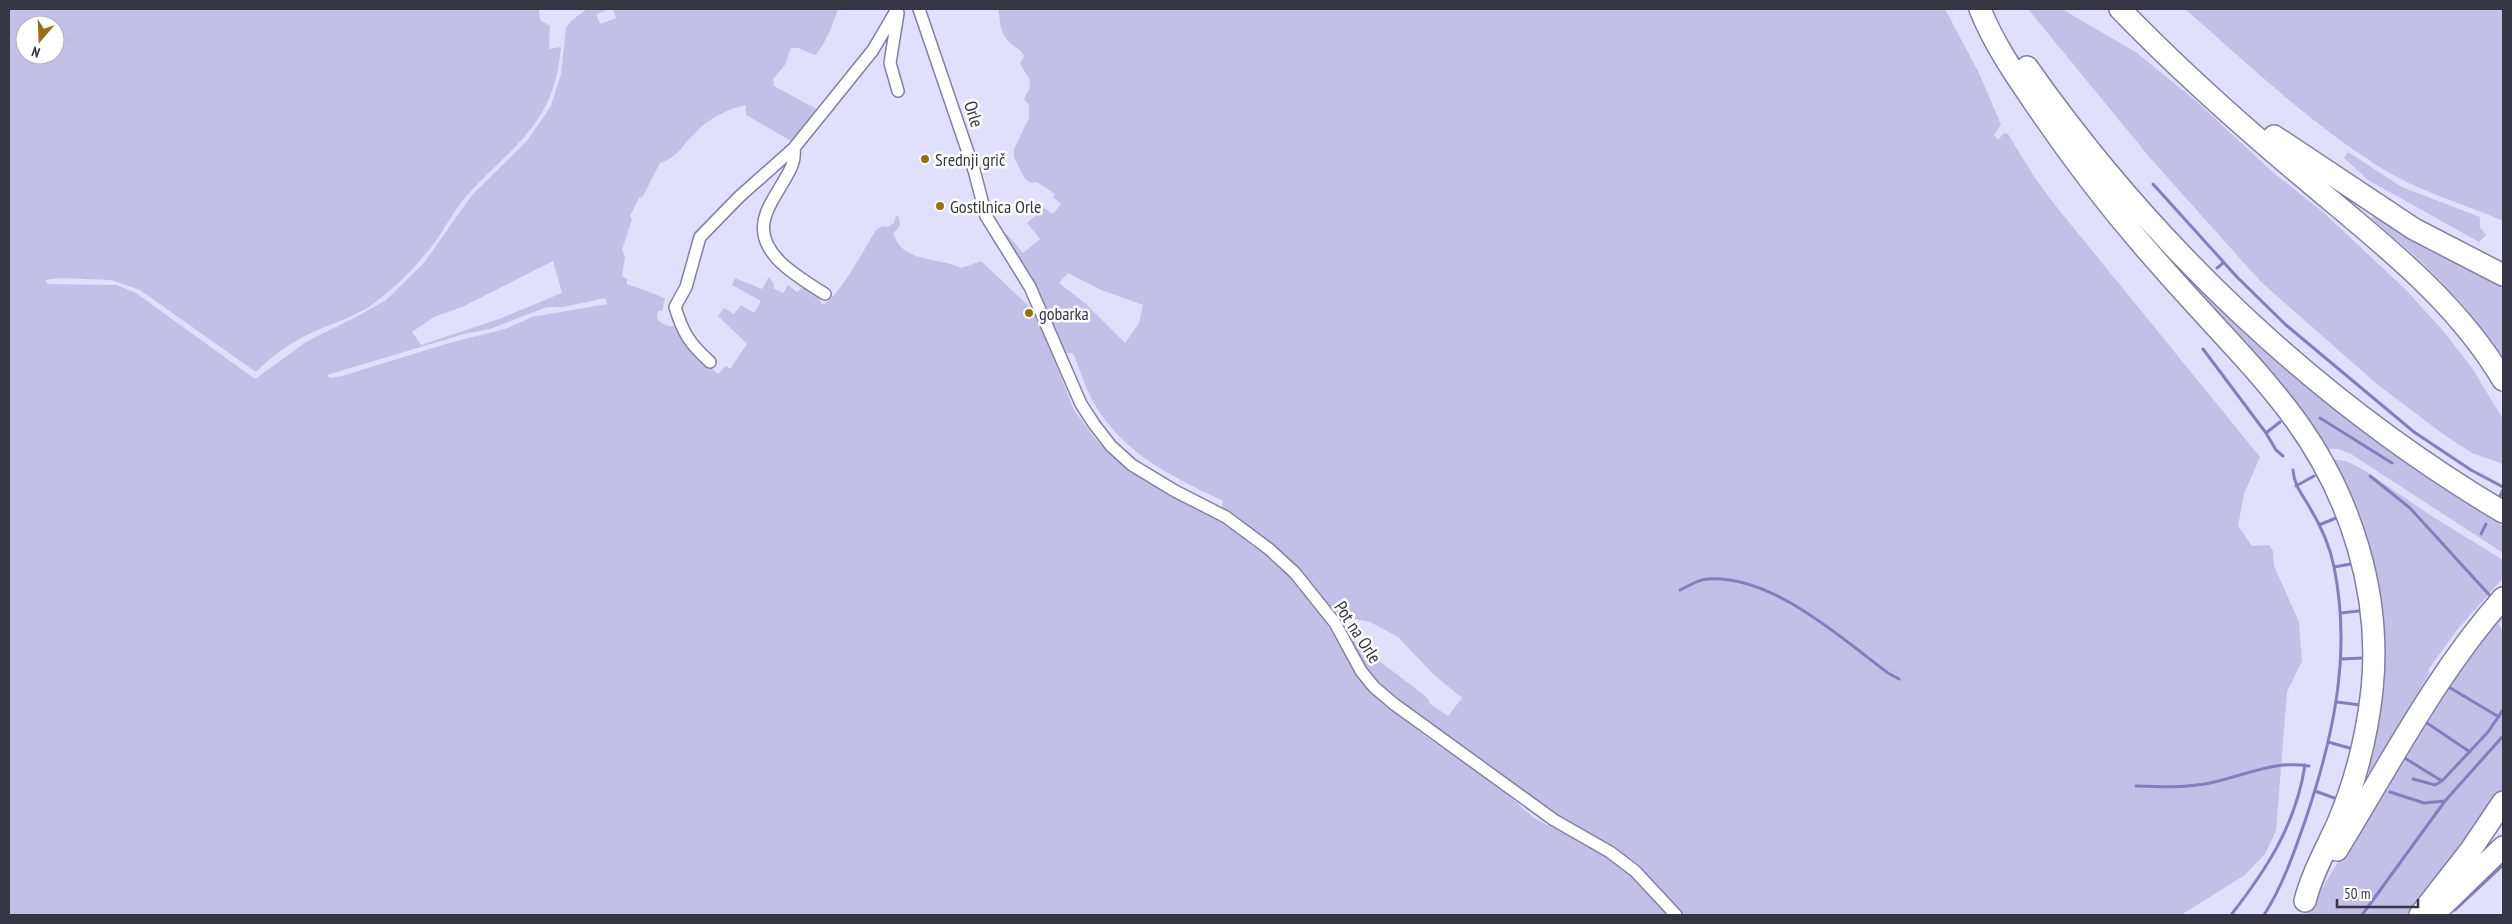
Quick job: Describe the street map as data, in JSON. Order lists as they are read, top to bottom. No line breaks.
{"streets":{"street":["Orle","Pot na Orle"]},"crossings":[["Orle","Pot na Orle"]],"places":["Srednji grič","Gostilnica Orle","gobarka"],"scale_bar":"50 m","north":"bottom"}
